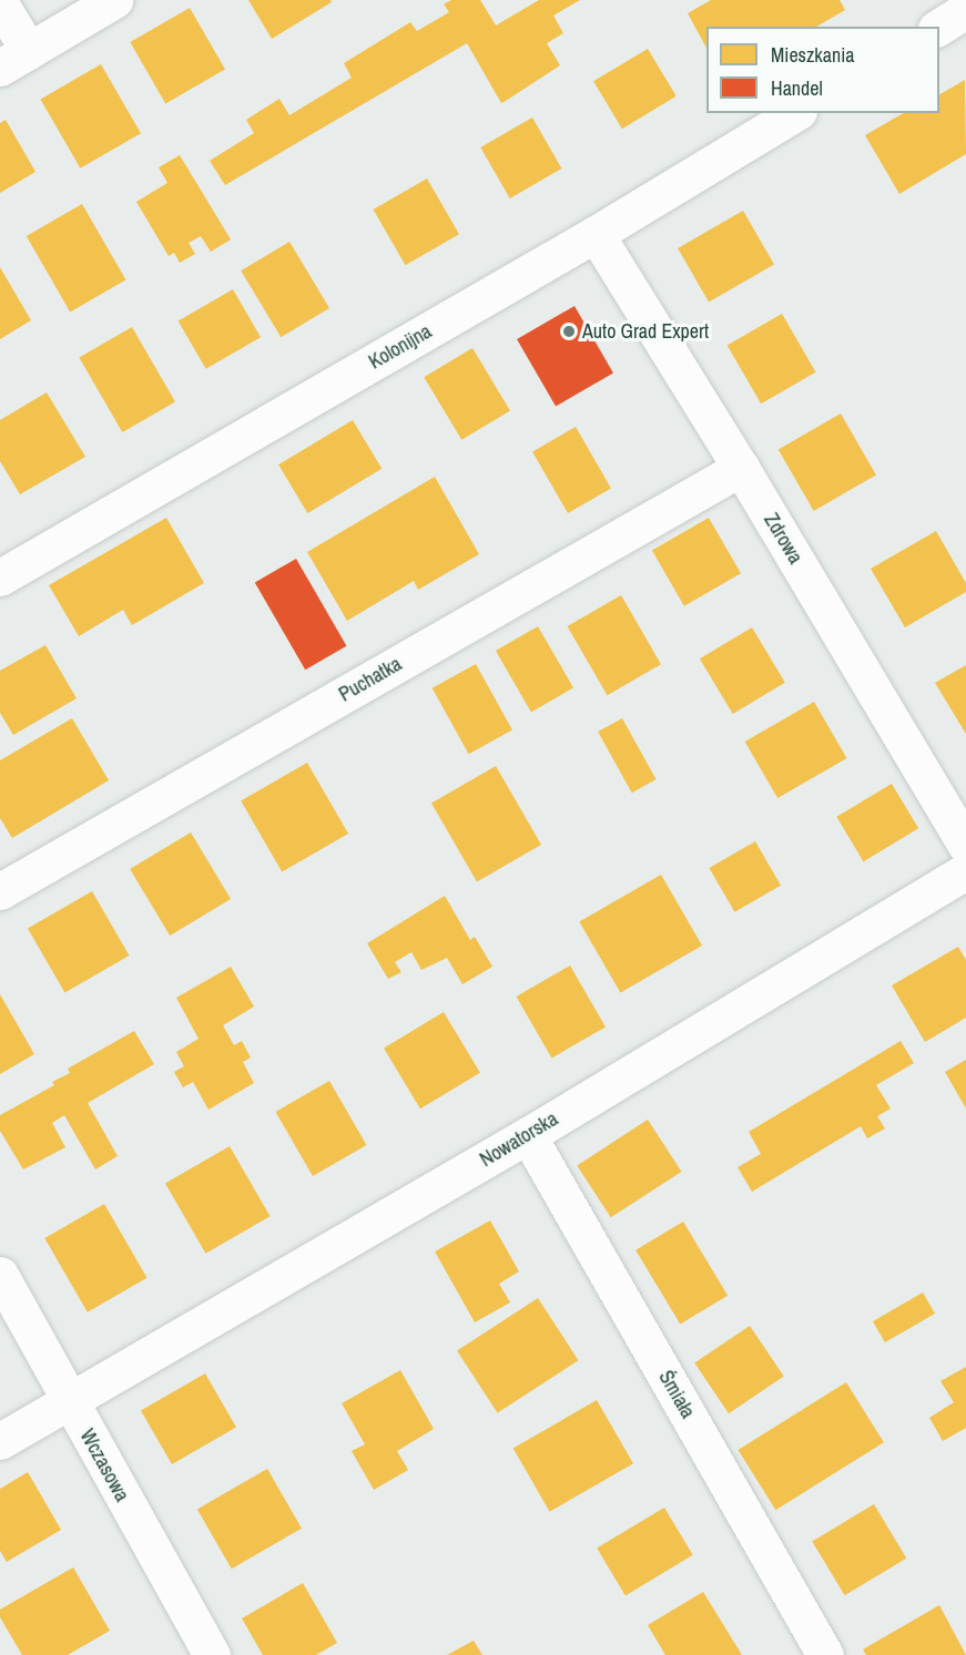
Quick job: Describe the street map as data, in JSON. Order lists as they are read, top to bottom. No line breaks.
{"streets":{"street":["Kolonijna","Zdrowa","Puchatka","Nowatorska","Śmiała","Wczasowa"]},"crossings":[["Kolonijna","Zdrowa"],["Zdrowa","Puchatka"],["Nowatorska","Śmiała"],["Nowatorska","Wczasowa"]],"places":["Auto Grad Expert"],"legend":["Mieszkania","Handel"]}
